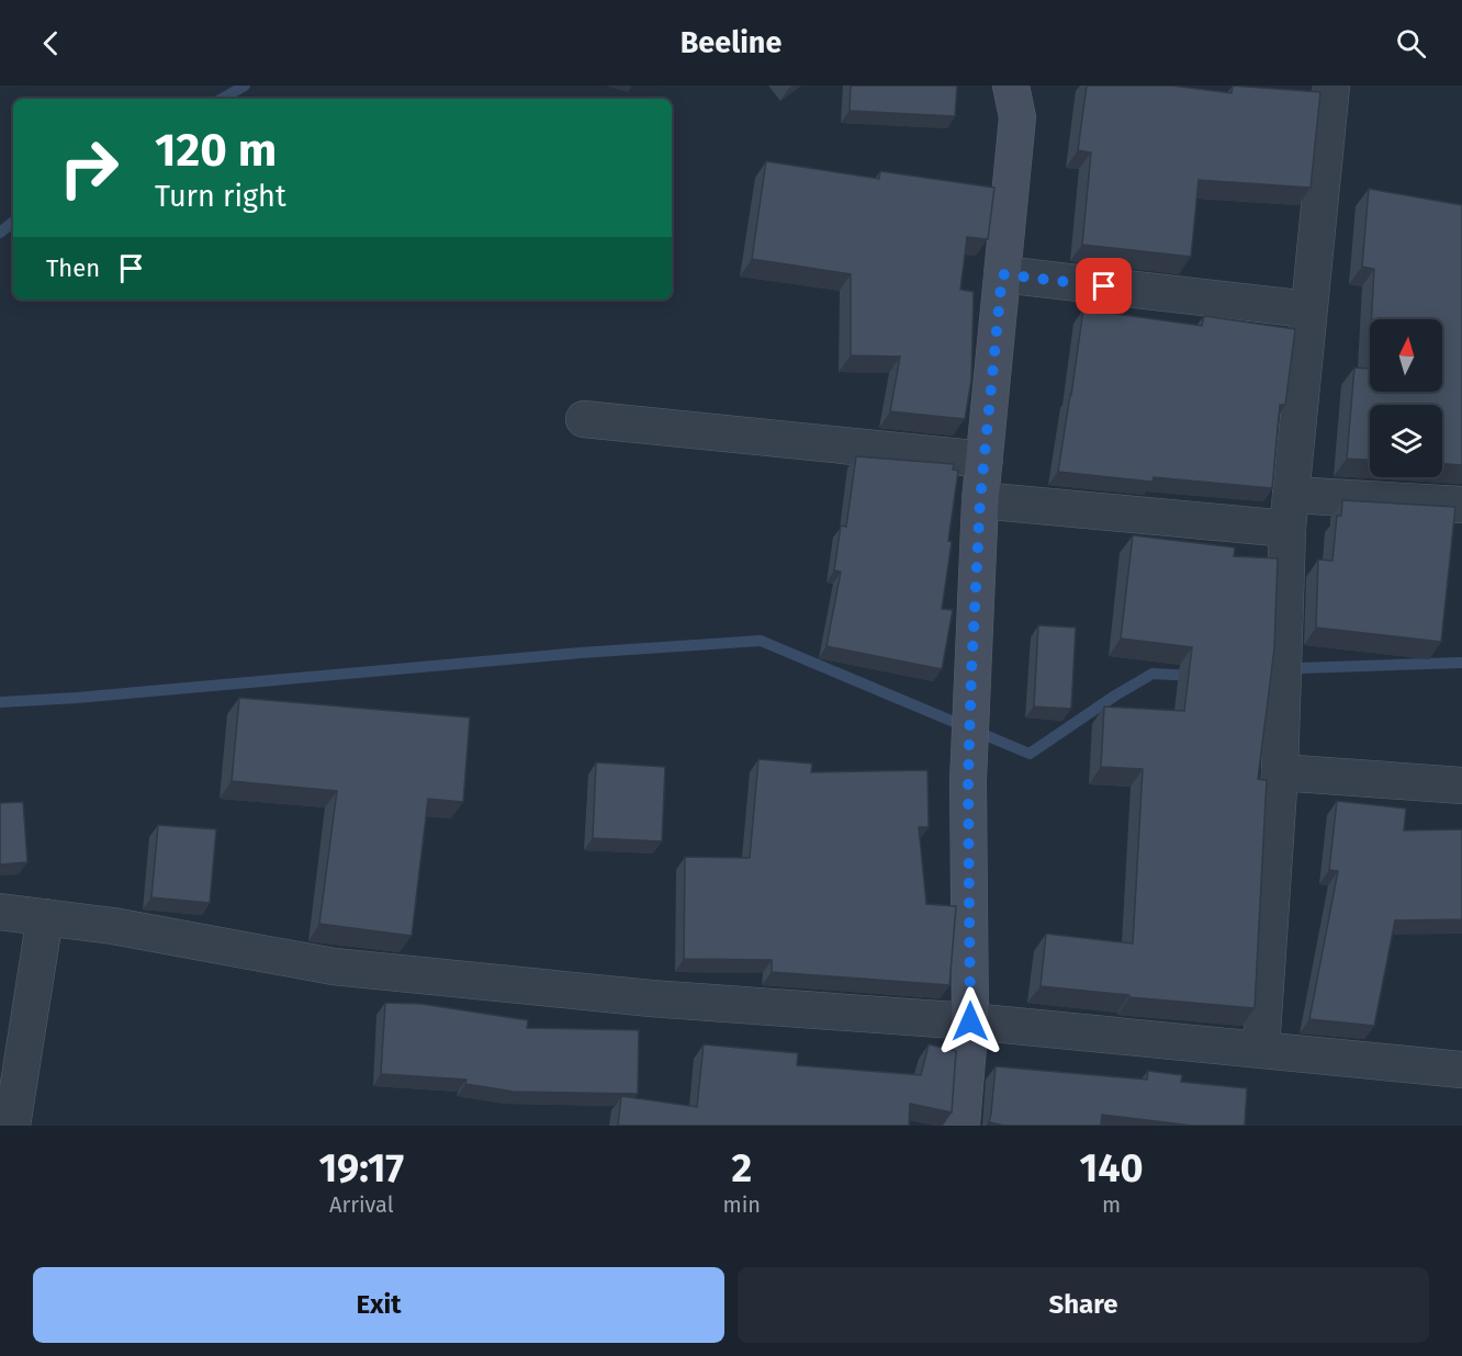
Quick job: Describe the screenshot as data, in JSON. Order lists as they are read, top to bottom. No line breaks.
{"north":"top","page":{"header":"Beeline","turn":["120 m","Turn right"],"then":"Then","eta":["19:17","Arrival","2","min","140","m"],"buttons":["Exit","Share"]}}
